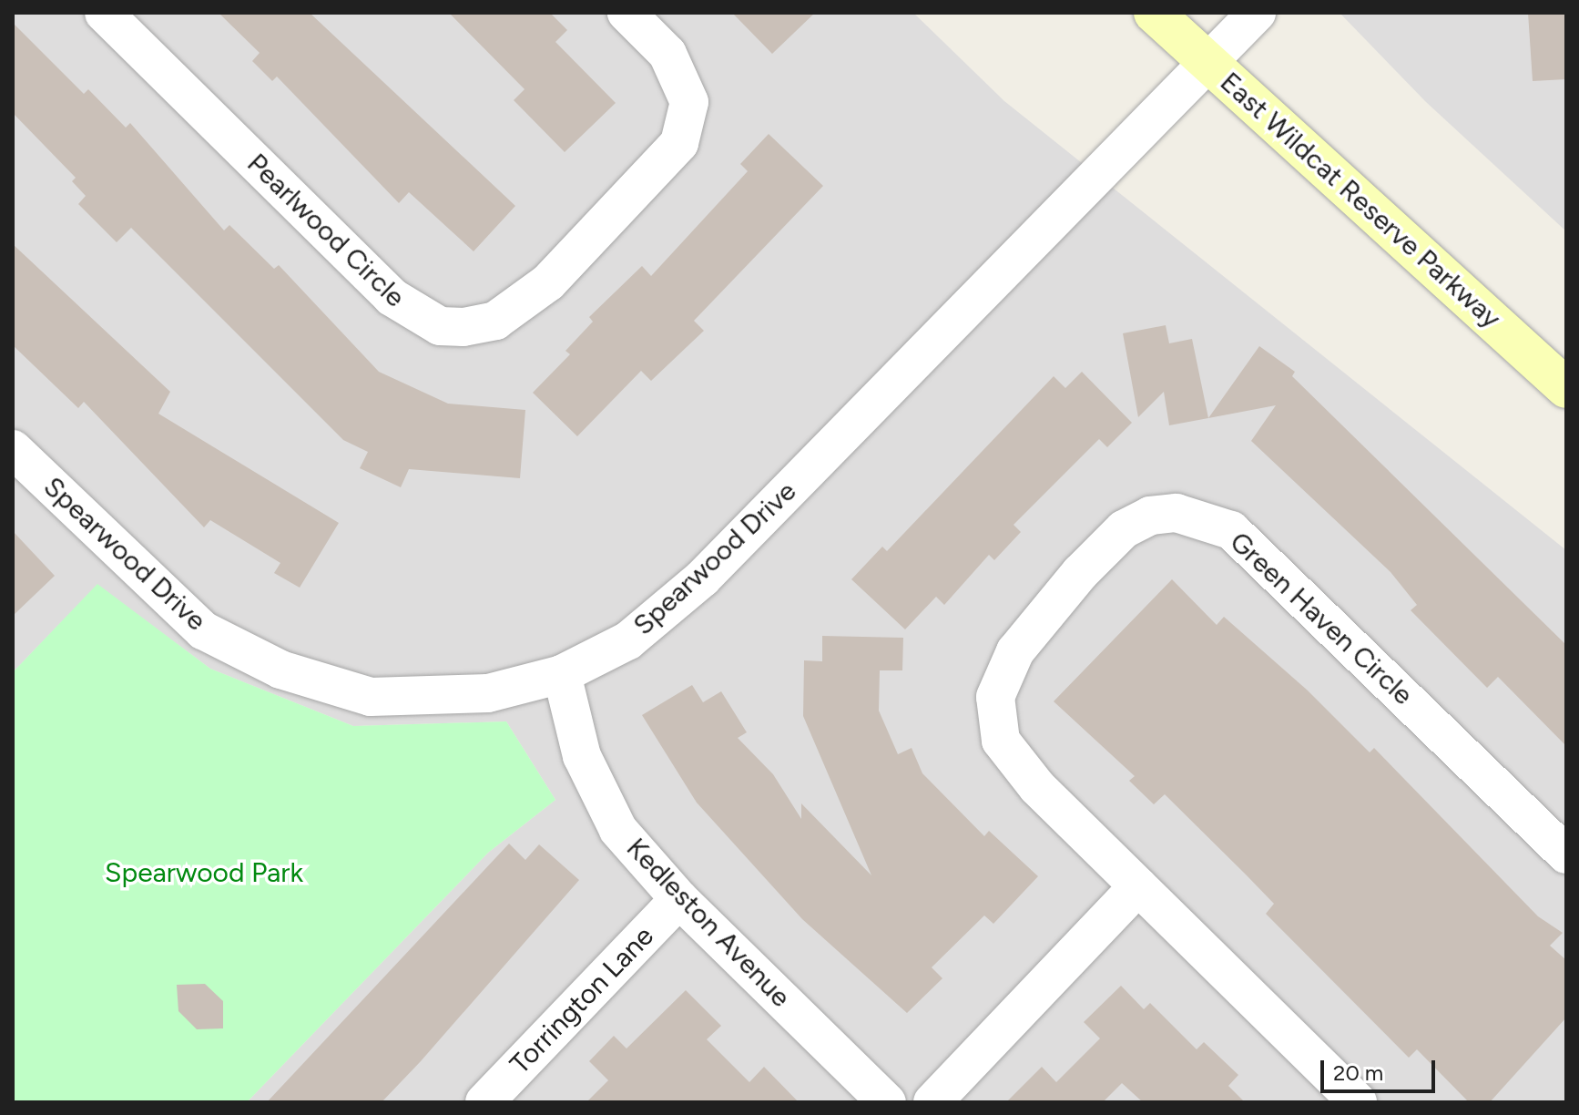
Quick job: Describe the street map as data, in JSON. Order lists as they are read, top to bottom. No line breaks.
{"streets":{"main road":["East Wildcat Reserve Parkway"],"street":["Pearlwood Circle","Spearwood Drive","Green Haven Circle","Kedleston Avenue","Torrington Lane"]},"crossings":[["East Wildcat Reserve Parkway","Spearwood Drive"],["Spearwood Drive","Kedleston Avenue"],["Kedleston Avenue","Torrington Lane"]],"parks":["Spearwood Park"],"scale_bar":"20 m"}
